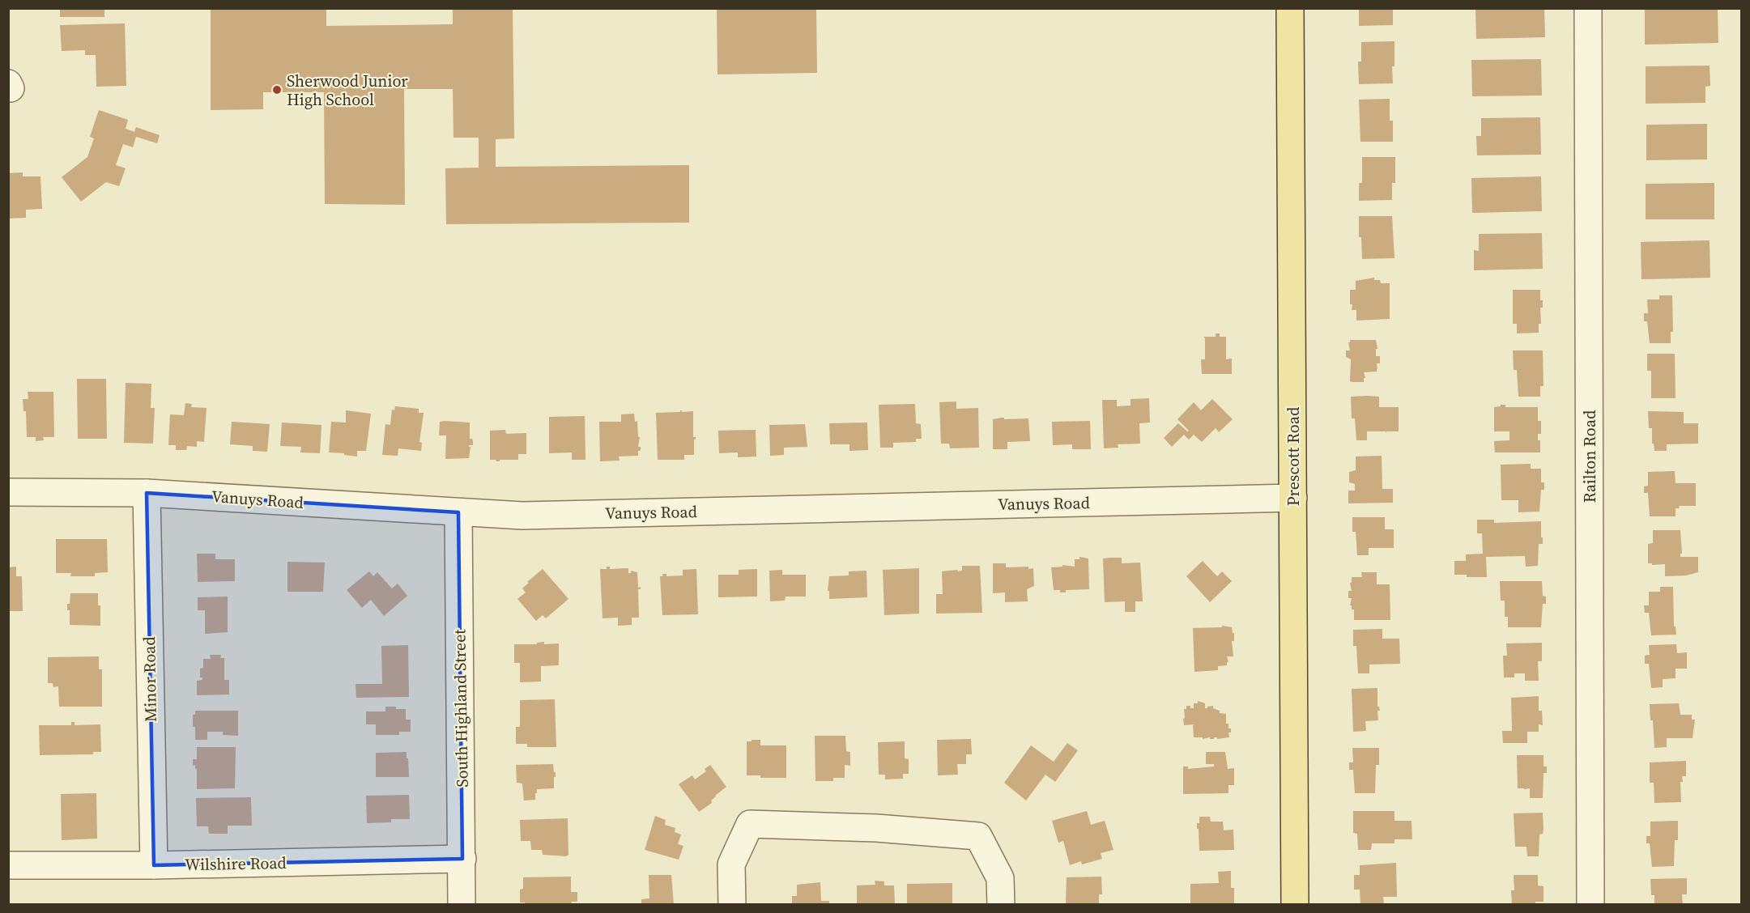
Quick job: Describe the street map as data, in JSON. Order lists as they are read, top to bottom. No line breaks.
{"streets":{"main road":["Prescott Road"],"street":["Railton Road","Vanuys Road","Minor Road","South Highland Street","Wilshire Road"]},"crossings":[["Prescott Road","Vanuys Road"],["Vanuys Road","Minor Road"],["Vanuys Road","South Highland Street"],["Minor Road","Wilshire Road"],["South Highland Street","Wilshire Road"]],"places":["Sherwood Junior High School"]}
